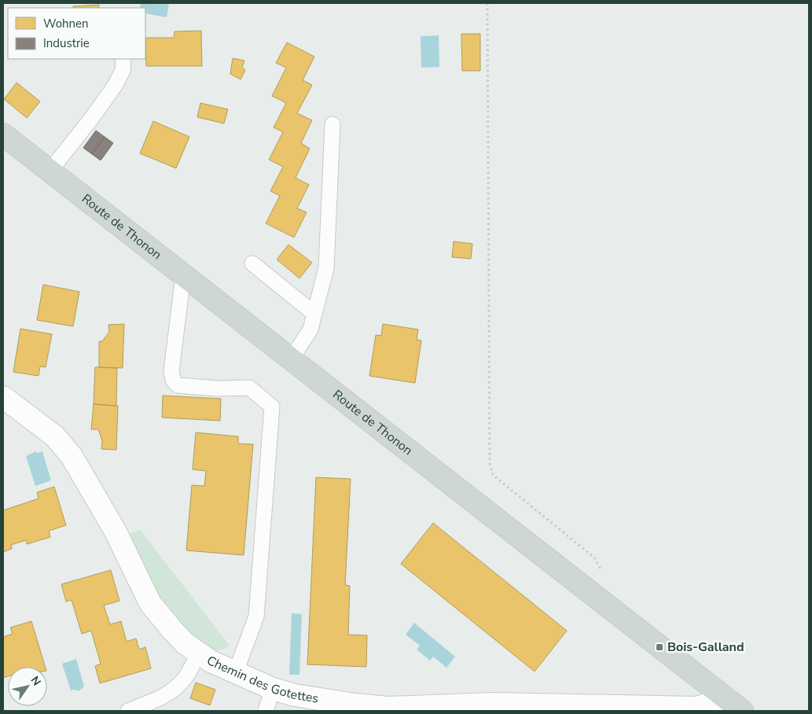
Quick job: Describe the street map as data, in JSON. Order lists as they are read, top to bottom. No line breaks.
{"streets":{"main road":["Route de Thonon"],"street":["Chemin des Gotettes"]},"crossings":[["Route de Thonon","Chemin des Gotettes"]],"places":{"transit":["Bois-Galland"]},"legend":["Wohnen","Industrie"],"north":"top right"}
